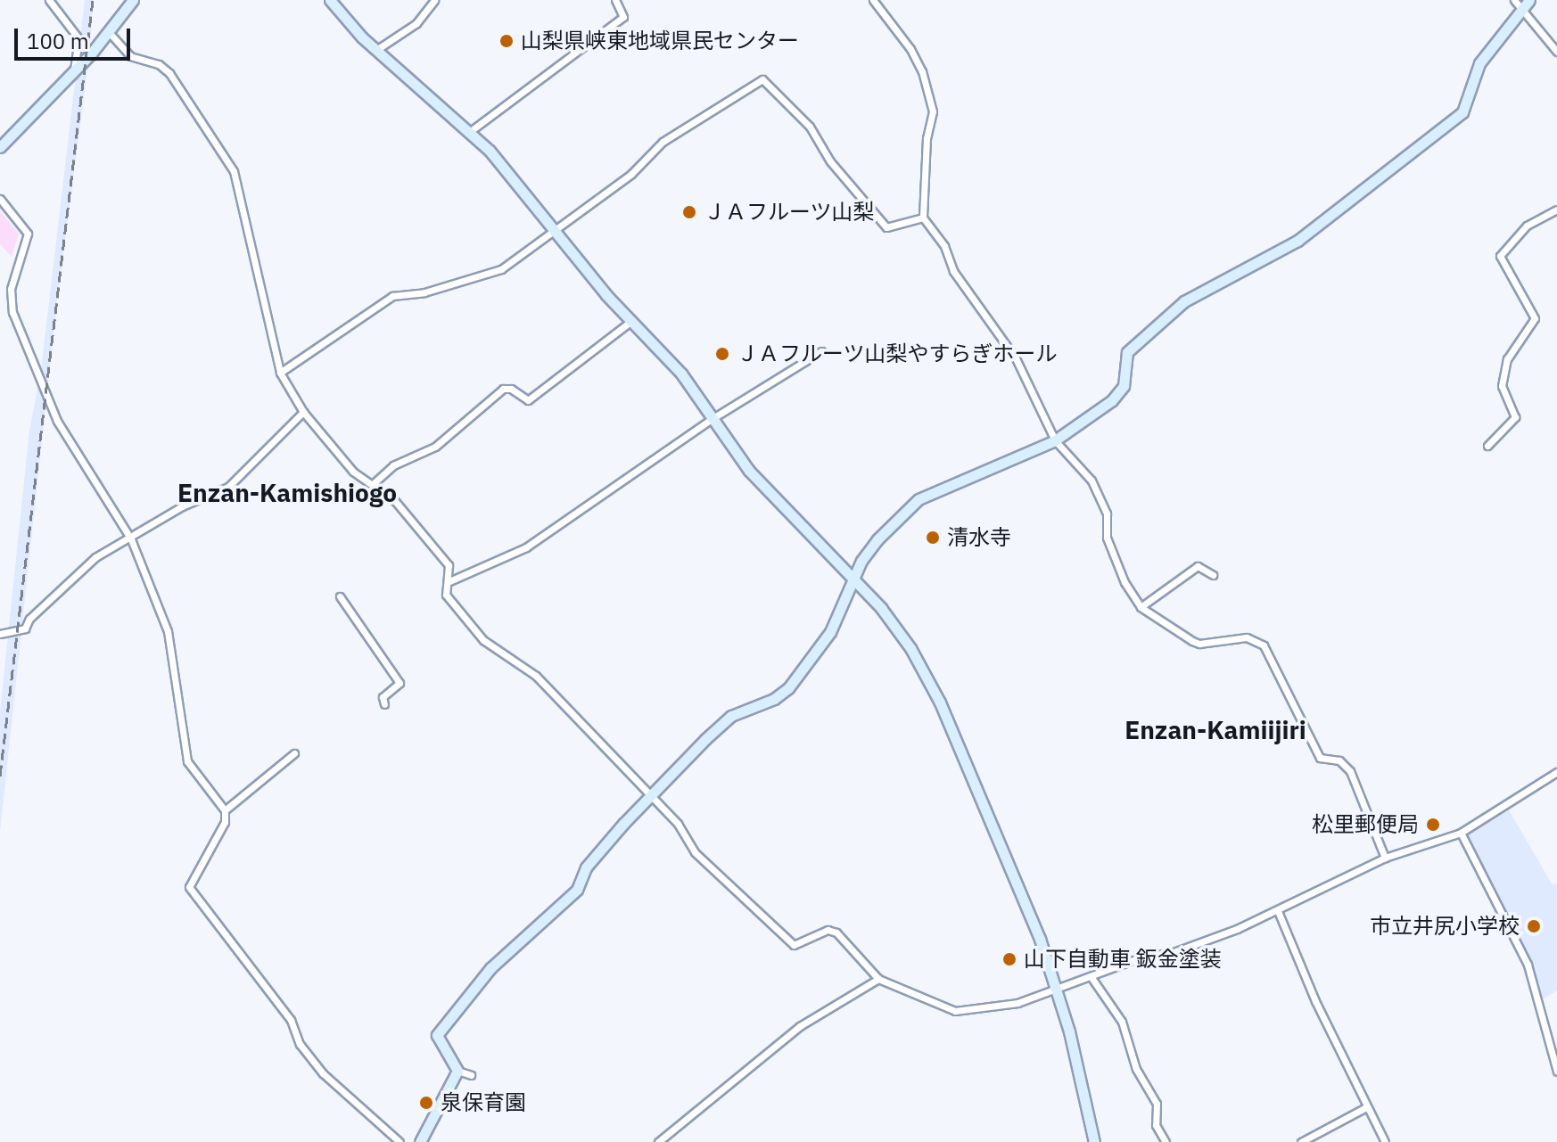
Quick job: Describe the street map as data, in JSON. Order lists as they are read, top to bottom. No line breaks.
{"districts":["Enzan-Kamishiogo","Enzan-Kamiijiri"],"places":["山梨県峡東地域県民センター","ＪＡフルーツ山梨","ＪＡフルーツ山梨やすらぎホール","清水寺","松里郵便局","市立井尻小学校","山下自動車 鈑金塗装","泉保育園"],"scale_bar":"100 m"}
